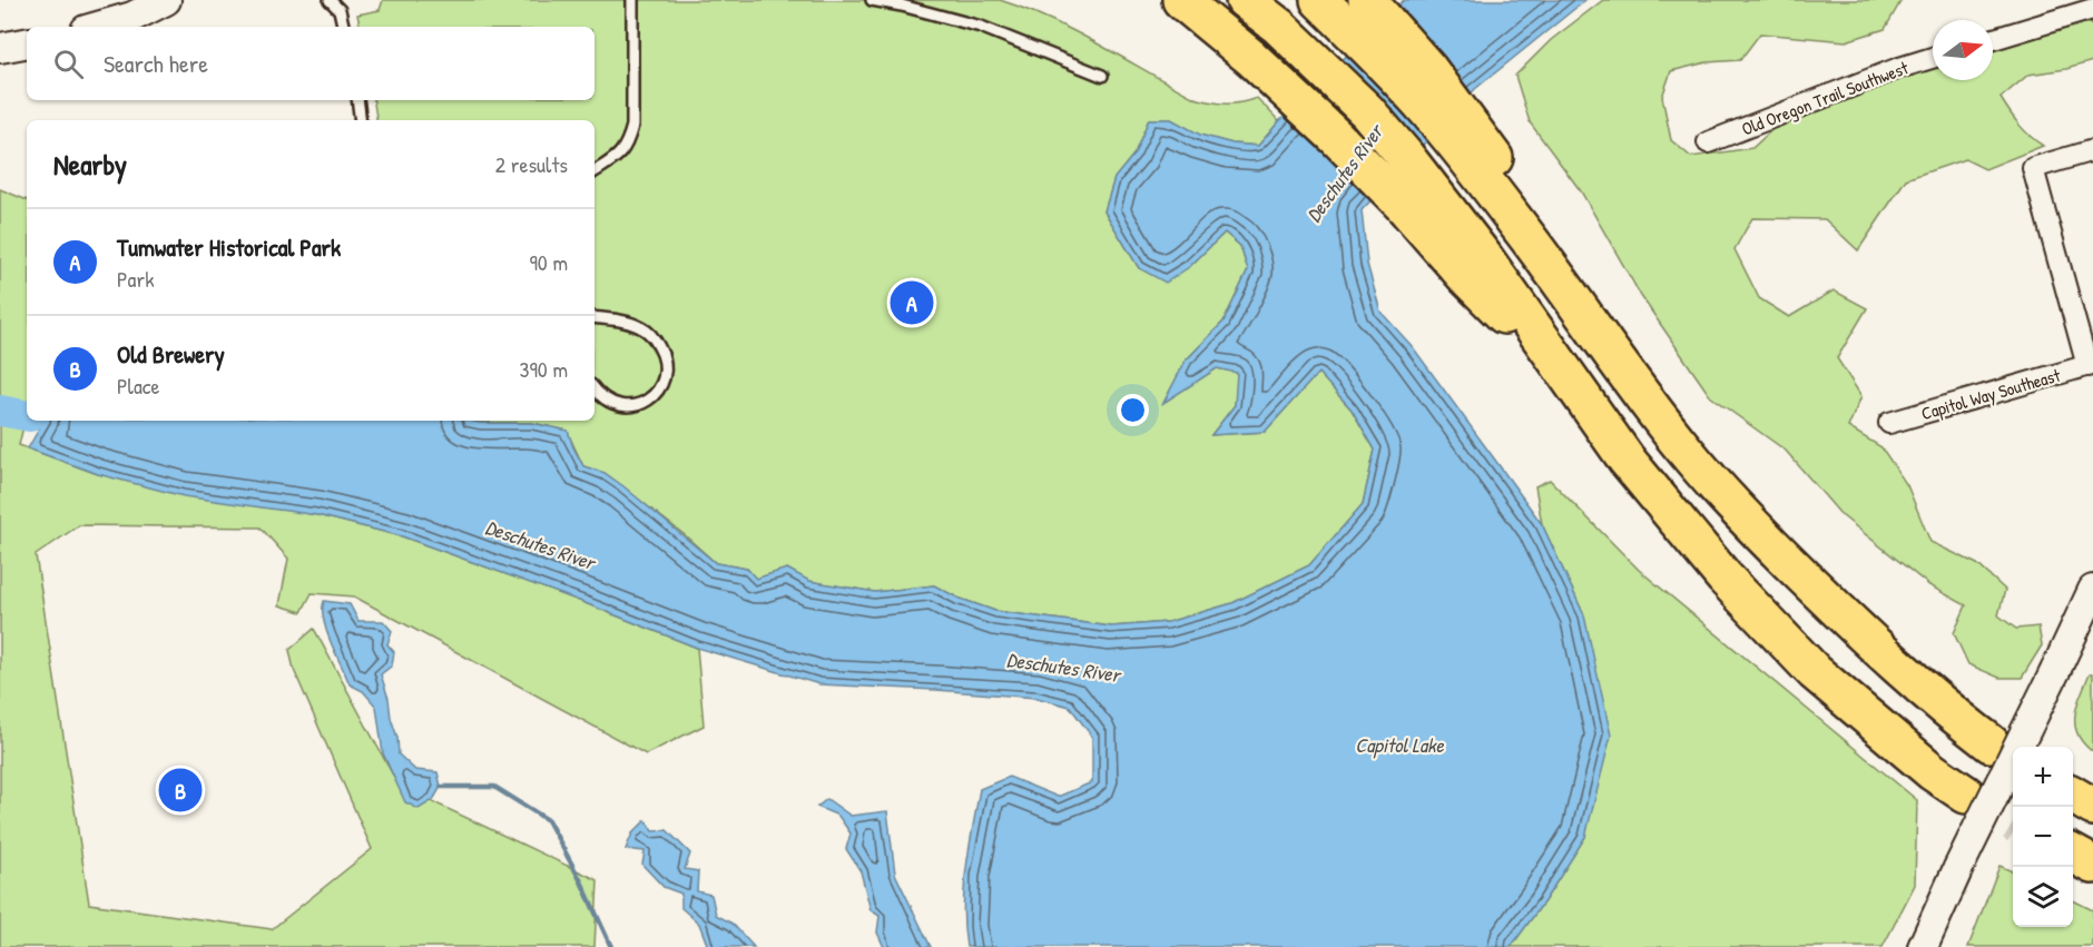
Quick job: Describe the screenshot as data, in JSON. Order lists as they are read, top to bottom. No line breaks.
{"streets":{"street":["Old Oregon Trail Southwest","Capitol Way Southeast"]},"water":["Deschutes River","Capitol Lake"],"north":"right","page":{"search":"Search here","heading":["Nearby","2 results"],"list":[{"mark":"A","name":"Tumwater Historical Park","note":"Park","value":"90 m"},{"mark":"B","name":"Old Brewery","note":"Place","value":"390 m"}],"pins":["A","B"],"map_buttons":["+","−"]}}
